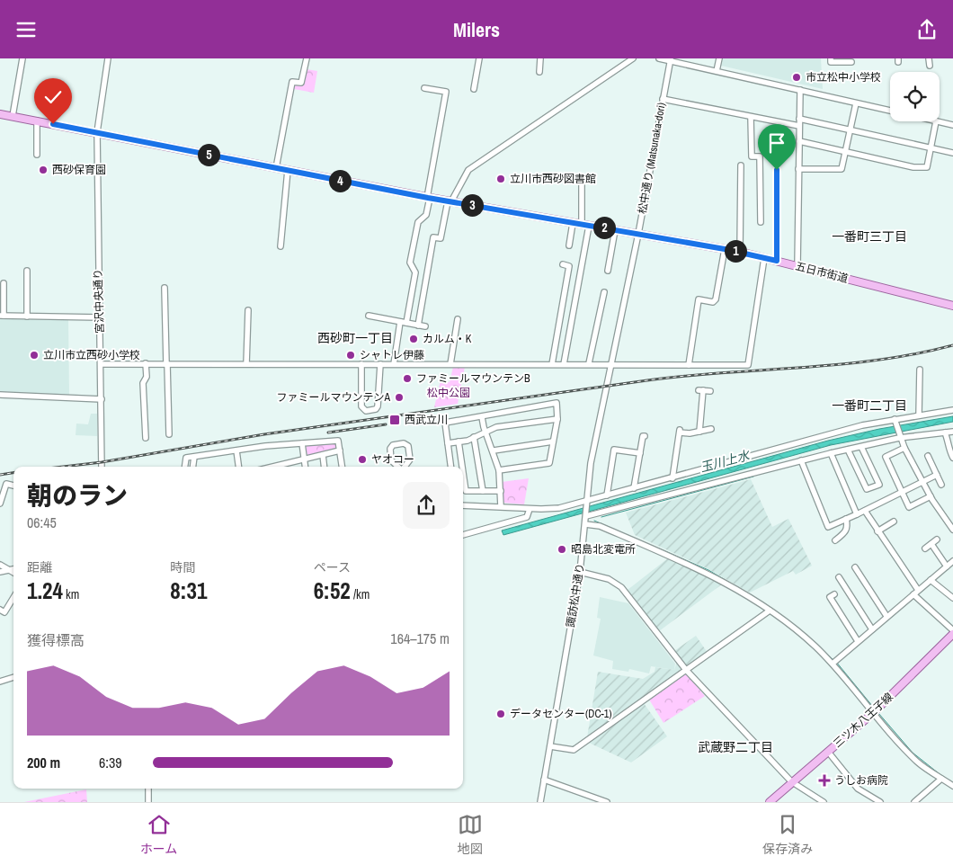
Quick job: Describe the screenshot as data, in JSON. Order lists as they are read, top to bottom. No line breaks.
{"streets":{"main road":["五日市街道","三ツ木八王子線"],"street":["松中通り (Matsunaka-dori)","宮沢中央通り","諏訪松中通り"]},"crossings":[["松中通り (Matsunaka-dori)","五日市街道"],["松中通り (Matsunaka-dori)","諏訪松中通り"],["五日市街道","宮沢中央通り"]],"districts":["一番町三丁目","西砂町一丁目","一番町二丁目","武蔵野二丁目"],"water":["玉川上水"],"parks":["松中公園"],"places":{"other":["市立松中小学校","西砂保育園","立川市西砂図書館","カルム・K","立川市立西砂小学校","シャトレ伊藤","ファミールマウンテンB","ファミールマウンテンA","ヤオコー","昭島北変電所","データセンター(DC-1)"],"transit":["西武立川"],"health":["うしお病院"]},"page":{"header":"Milers","pins":["5","4","3","2","1"],"heading":["朝のラン","06:45"],"stats":[["距離","1.24 km"],["時間","8:31"],["ペース","6:52 /km"]],"chart":["獲得標高","164–175 m"],"list":[{"name":"200 m","note":"6:39"}],"tabs":["ホーム","地図","保存済み"]}}
